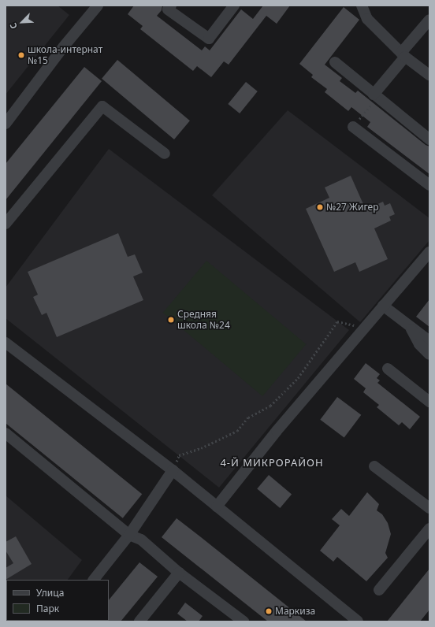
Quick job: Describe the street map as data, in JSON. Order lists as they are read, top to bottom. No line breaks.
{"districts":["4-Й МИКРОРАЙОН"],"places":["школа-интернат №15","№27 Жигер","Средняя школа №24","Маркиза"],"legend":["Улица","Парк"],"north":"bottom left"}
